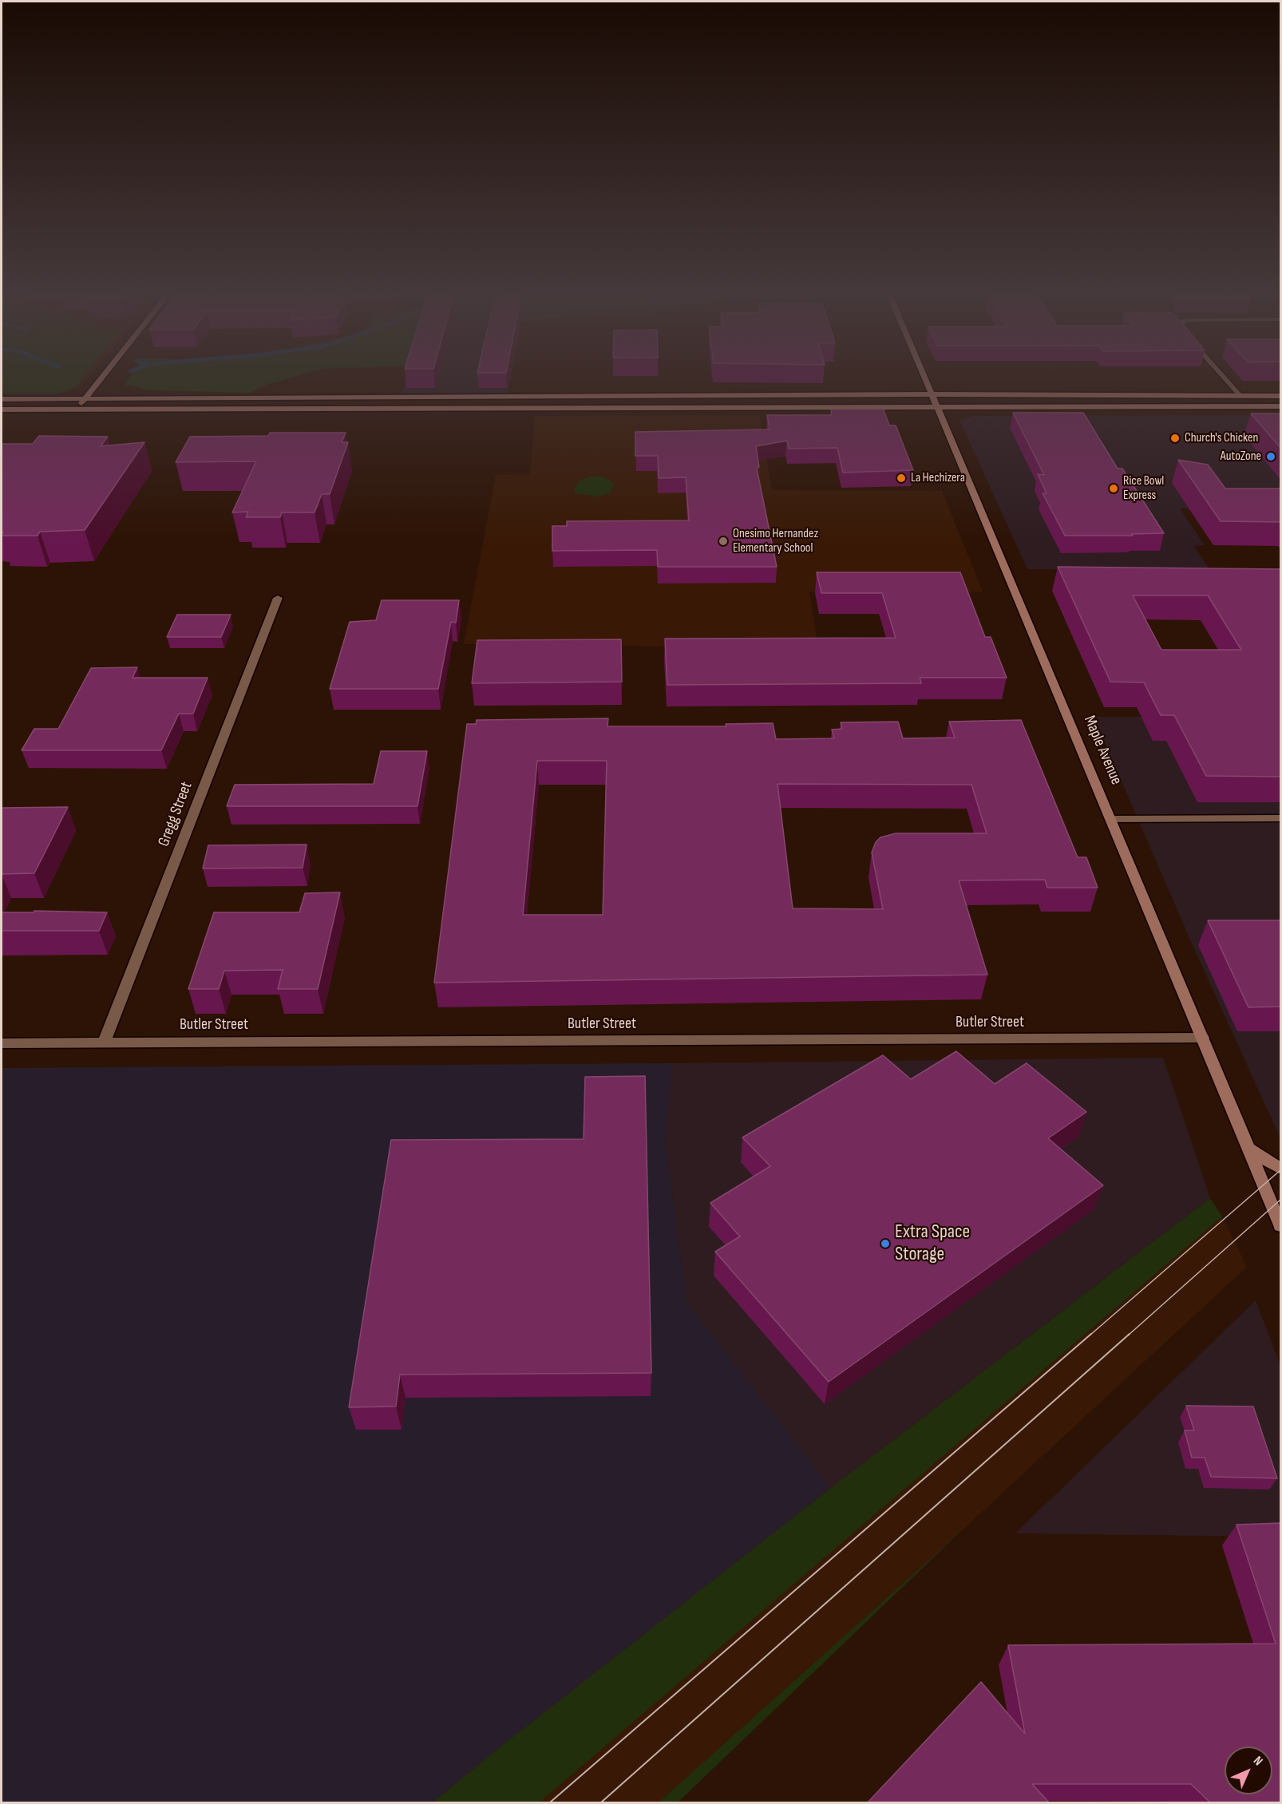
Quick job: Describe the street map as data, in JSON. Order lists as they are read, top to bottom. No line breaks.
{"streets":{"main road":["Maple Avenue"],"street":["Gregg Street","Butler Street"]},"crossings":[["Maple Avenue","Butler Street"],["Gregg Street","Butler Street"]],"places":["Church's Chicken","AutoZone","La Hechizera","Rice Bowl Express","Onesimo Hernandez Elementary School","Extra Space Storage"],"north":"top right"}
